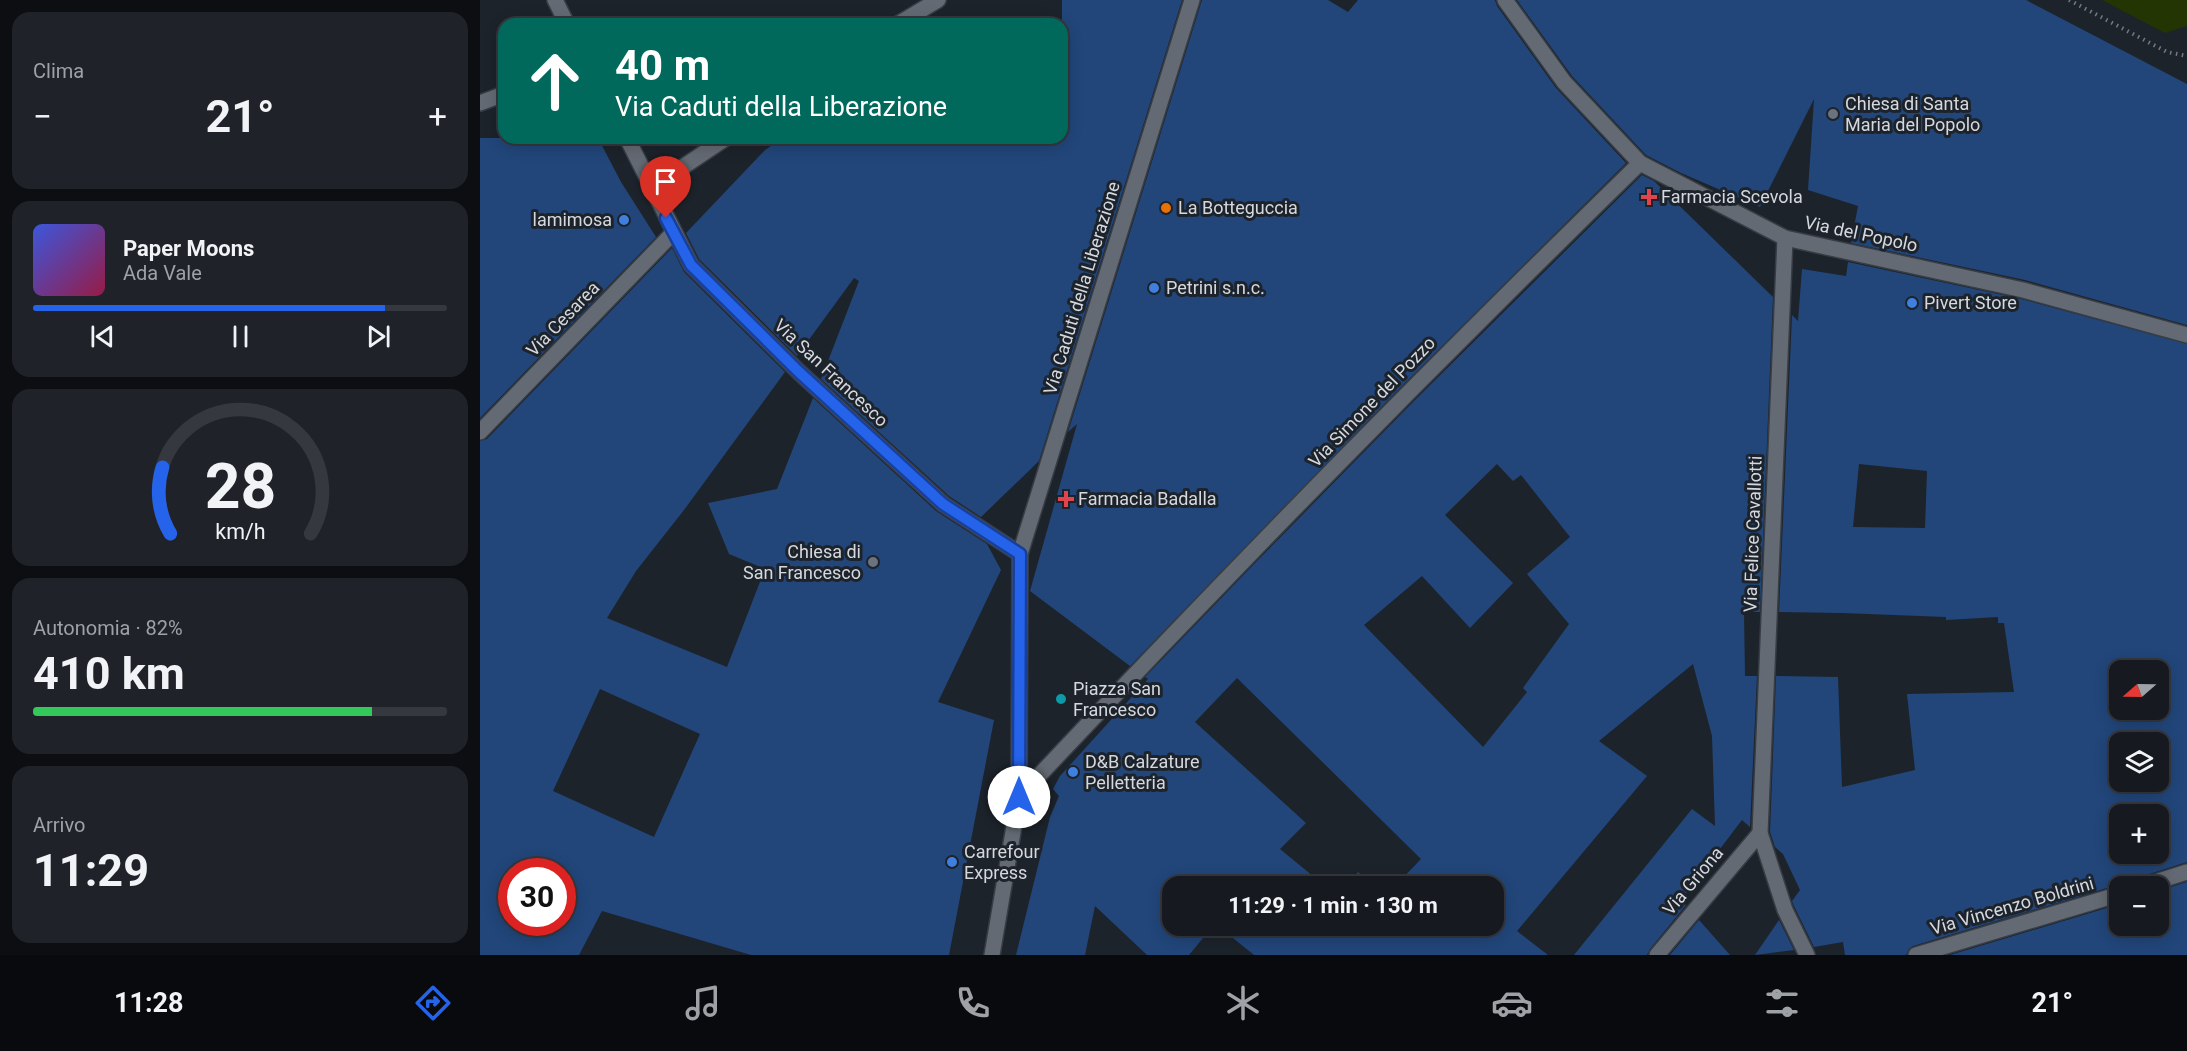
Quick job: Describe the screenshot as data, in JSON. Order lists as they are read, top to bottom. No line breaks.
{"streets":{"street":["Via del Popolo","Via Caduti della Liberazione","Via Cesarea","Via San Francesco","Via Simone del Pozzo","Via Felice Cavallotti","Via Griona","Via Vincenzo Boldrini"]},"crossings":[["Via del Popolo","Via Simone del Pozzo"],["Via del Popolo","Via Felice Cavallotti"],["Via Caduti della Liberazione","Via San Francesco"],["Via Caduti della Liberazione","Via Simone del Pozzo"],["Via Cesarea","Via San Francesco"],["Via Felice Cavallotti","Via Griona"]],"places":{"other":["Chiesa di Santa Maria del Popolo","La Botteguccia","lamimosa","Petrini s.n.c.","Pivert Store","Chiesa di San Francesco","Piazza San Francesco","D&B Calzature Pelletteria","Carrefour Express"],"health":["Farmacia Scevola","Farmacia Badalla"]},"north":"left","page":{"tile":["Clima",["Autonomia · 82%","410 km"],["Arrivo","11:29"]],"turn":["40 m","Via Caduti della Liberazione"],"heat":["−","21°","+"],"song":["Paper Moons","Ada Vale"],"map_buttons":["+","−"],"limit":"30","trip":"11:29 · 1 min · 130 m","tabs":["11:28","21°"],"gauge":["28","km/h"]}}
